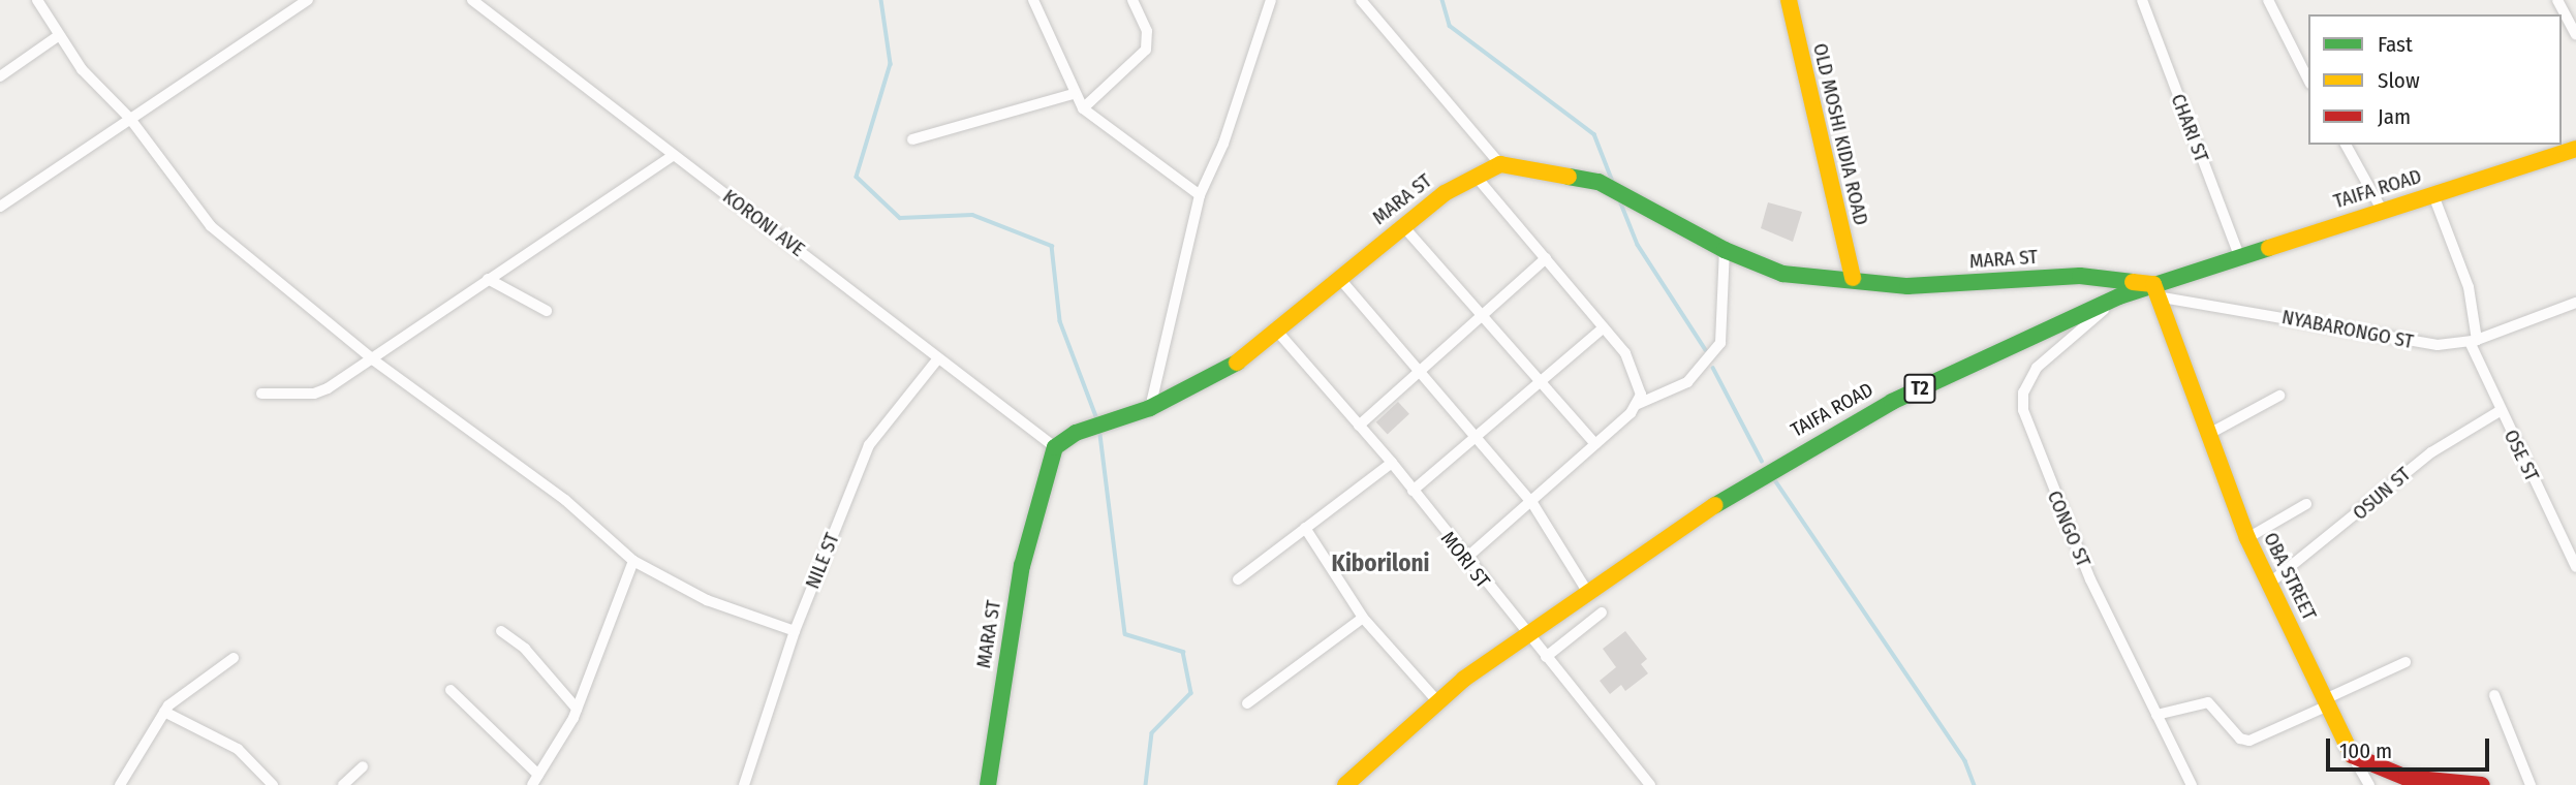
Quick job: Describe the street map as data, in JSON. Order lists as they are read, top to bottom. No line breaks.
{"streets":{"main road":["OLD MOSHI KIDIA ROAD","TAIFA ROAD","MARA ST","T2","OBA STREET"],"street":["CHARI ST","KORONI AVE","NYABARONGO ST","OSE ST","OSUN ST","CONGO ST","MORI ST","NILE ST"]},"crossings":[["CHARI ST","TAIFA ROAD"],["OLD MOSHI KIDIA ROAD","MARA ST"],["TAIFA ROAD","MARA ST"],["TAIFA ROAD","NYABARONGO ST"],["TAIFA ROAD","OSE ST"],["TAIFA ROAD","CONGO ST"],["TAIFA ROAD","MORI ST"],["TAIFA ROAD","OBA STREET"],["MARA ST","KORONI AVE"],["MARA ST","NYABARONGO ST"],["MARA ST","MORI ST"],["MARA ST","OBA STREET"],["KORONI AVE","NILE ST"],["NYABARONGO ST","OSE ST"],["NYABARONGO ST","OBA STREET"],["OSE ST","OSUN ST"],["OSUN ST","OBA STREET"]],"districts":["Kiboriloni"],"legend":["Fast","Slow","Jam"],"scale_bar":"100 m"}
